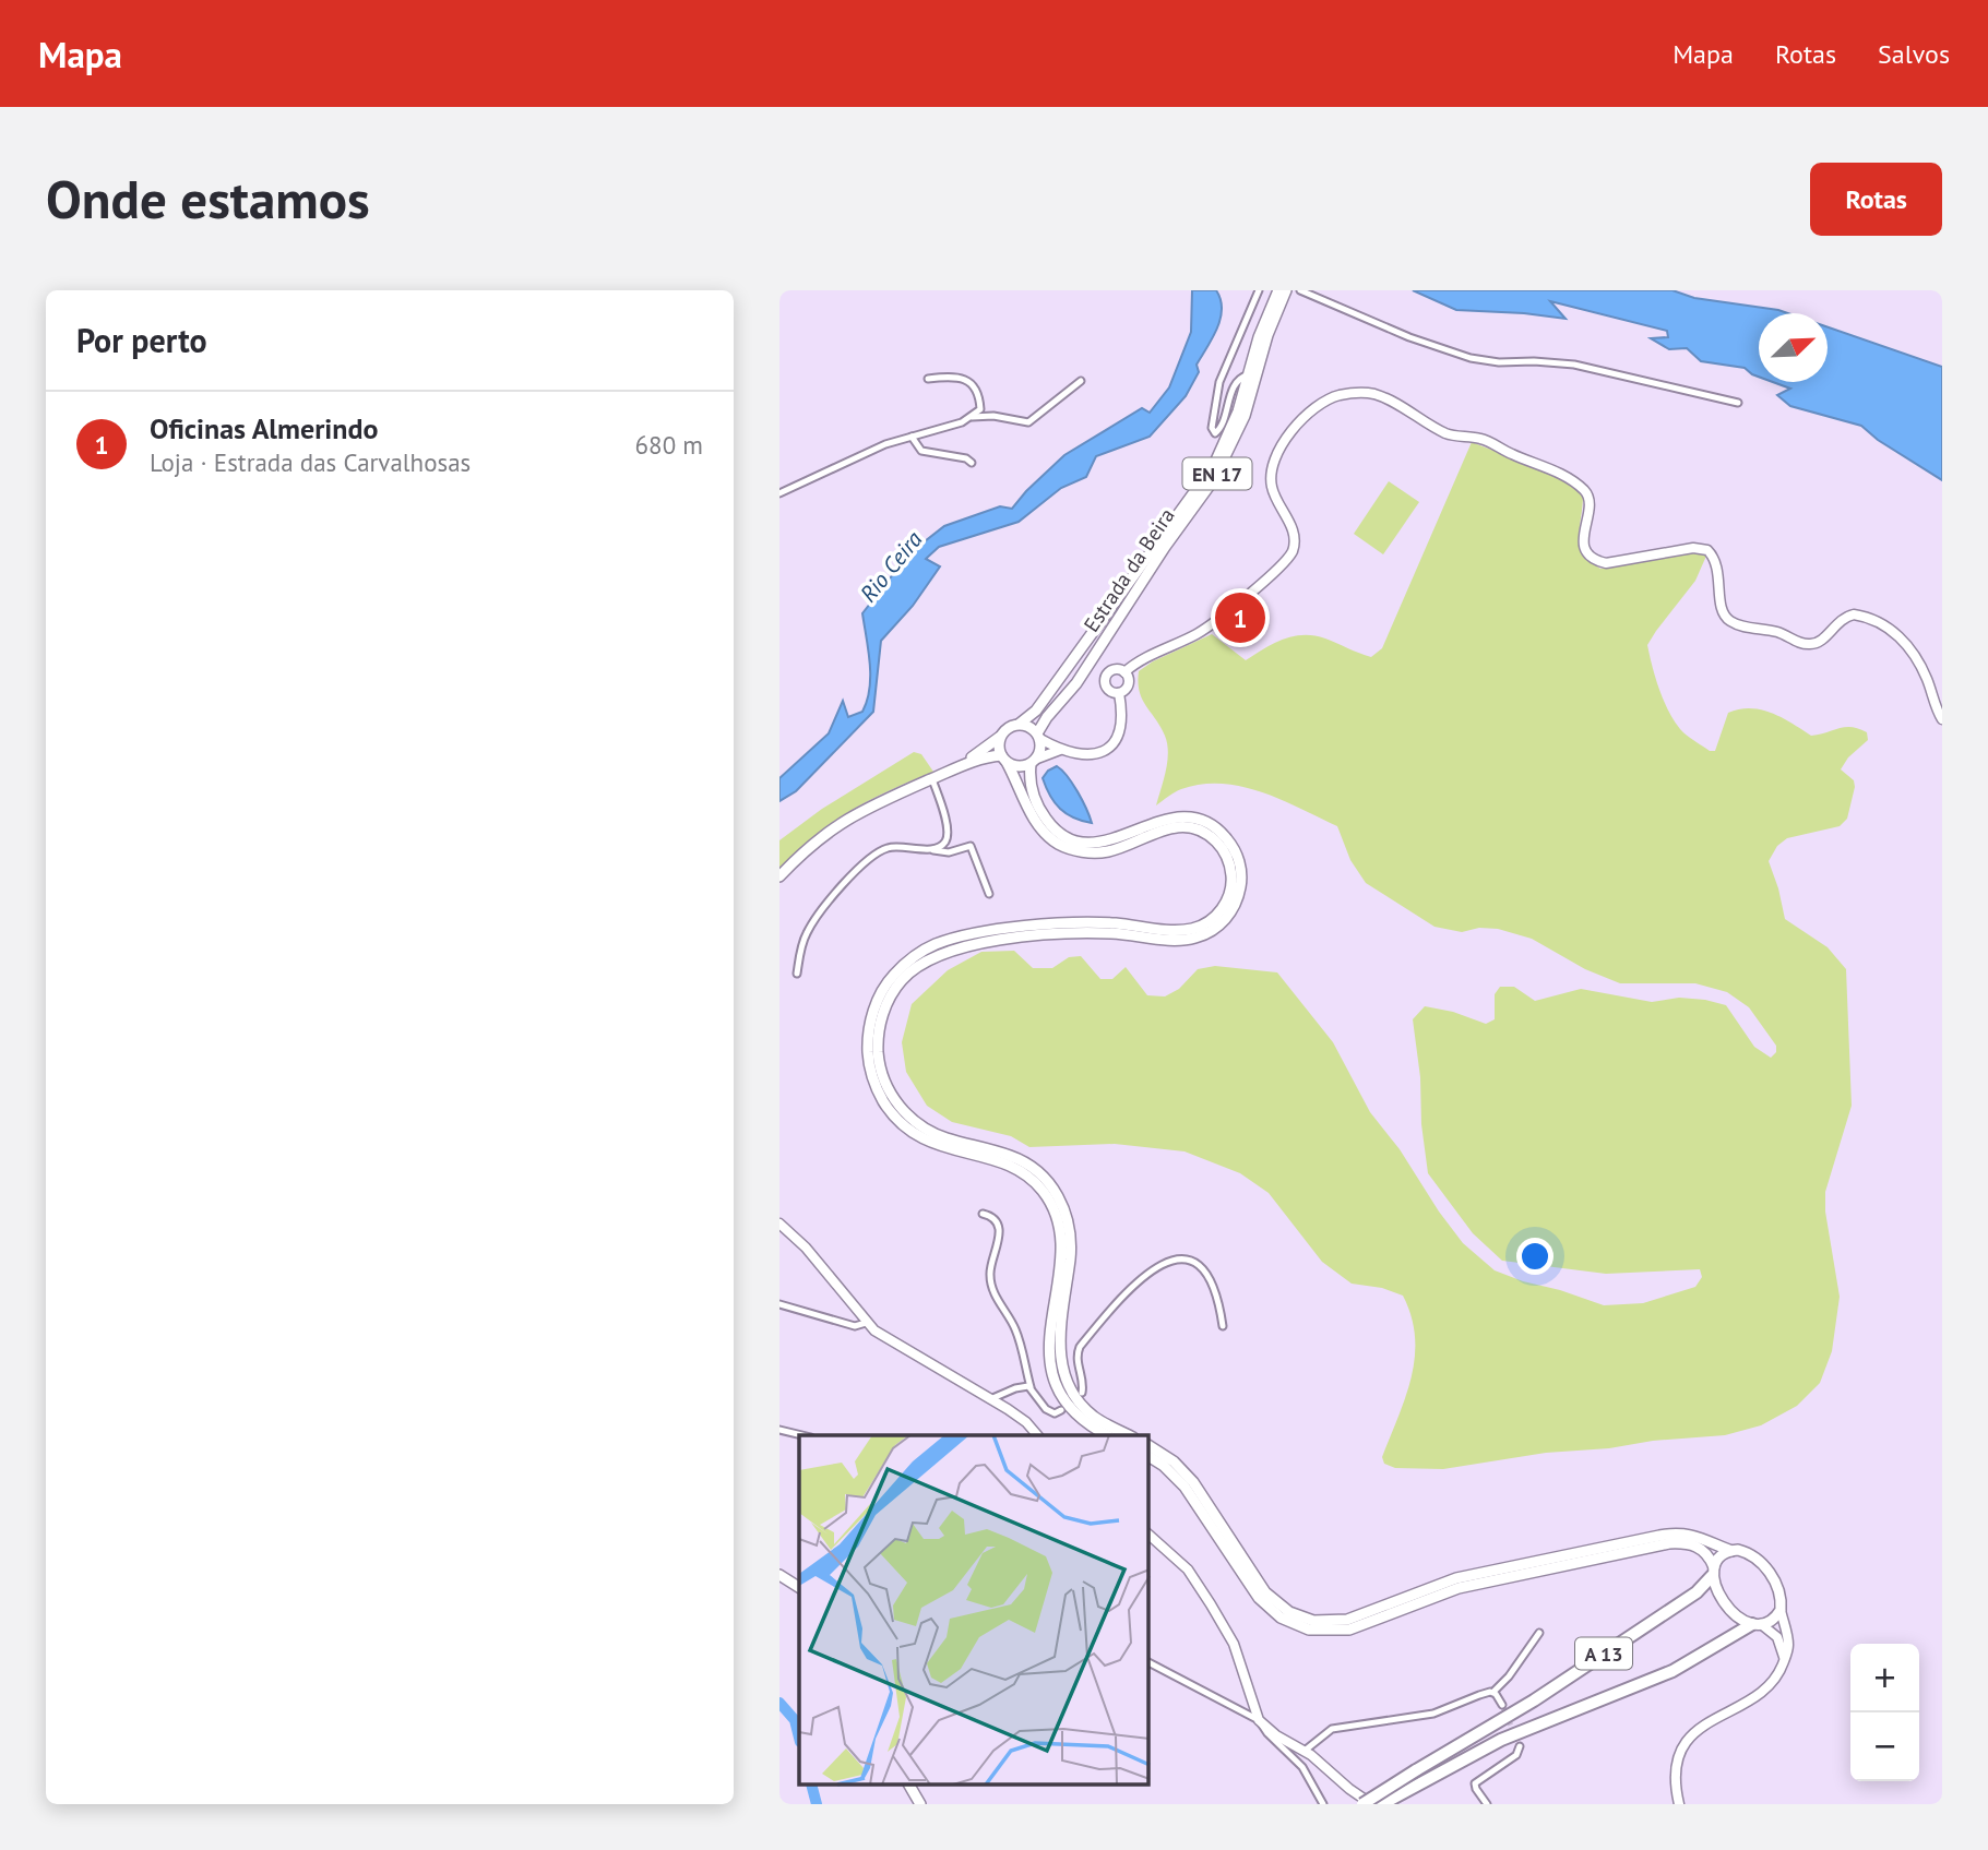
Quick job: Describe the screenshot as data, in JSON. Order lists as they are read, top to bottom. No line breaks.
{"streets":{"highway":["A 13"],"main road":["EN 17","Estrada da Beira"]},"water":["Rio Ceira"],"north":"top right","page":{"header":"Mapa","nav":["Mapa","Rotas","Salvos"],"buttons":"Rotas","title":"Onde estamos","heading":"Por perto","list":[{"mark":"1","name":"Oficinas Almerindo","note":"Loja · Estrada das Carvalhosas","value":"680 m"}],"pins":"1","map_buttons":["+","−"]}}
